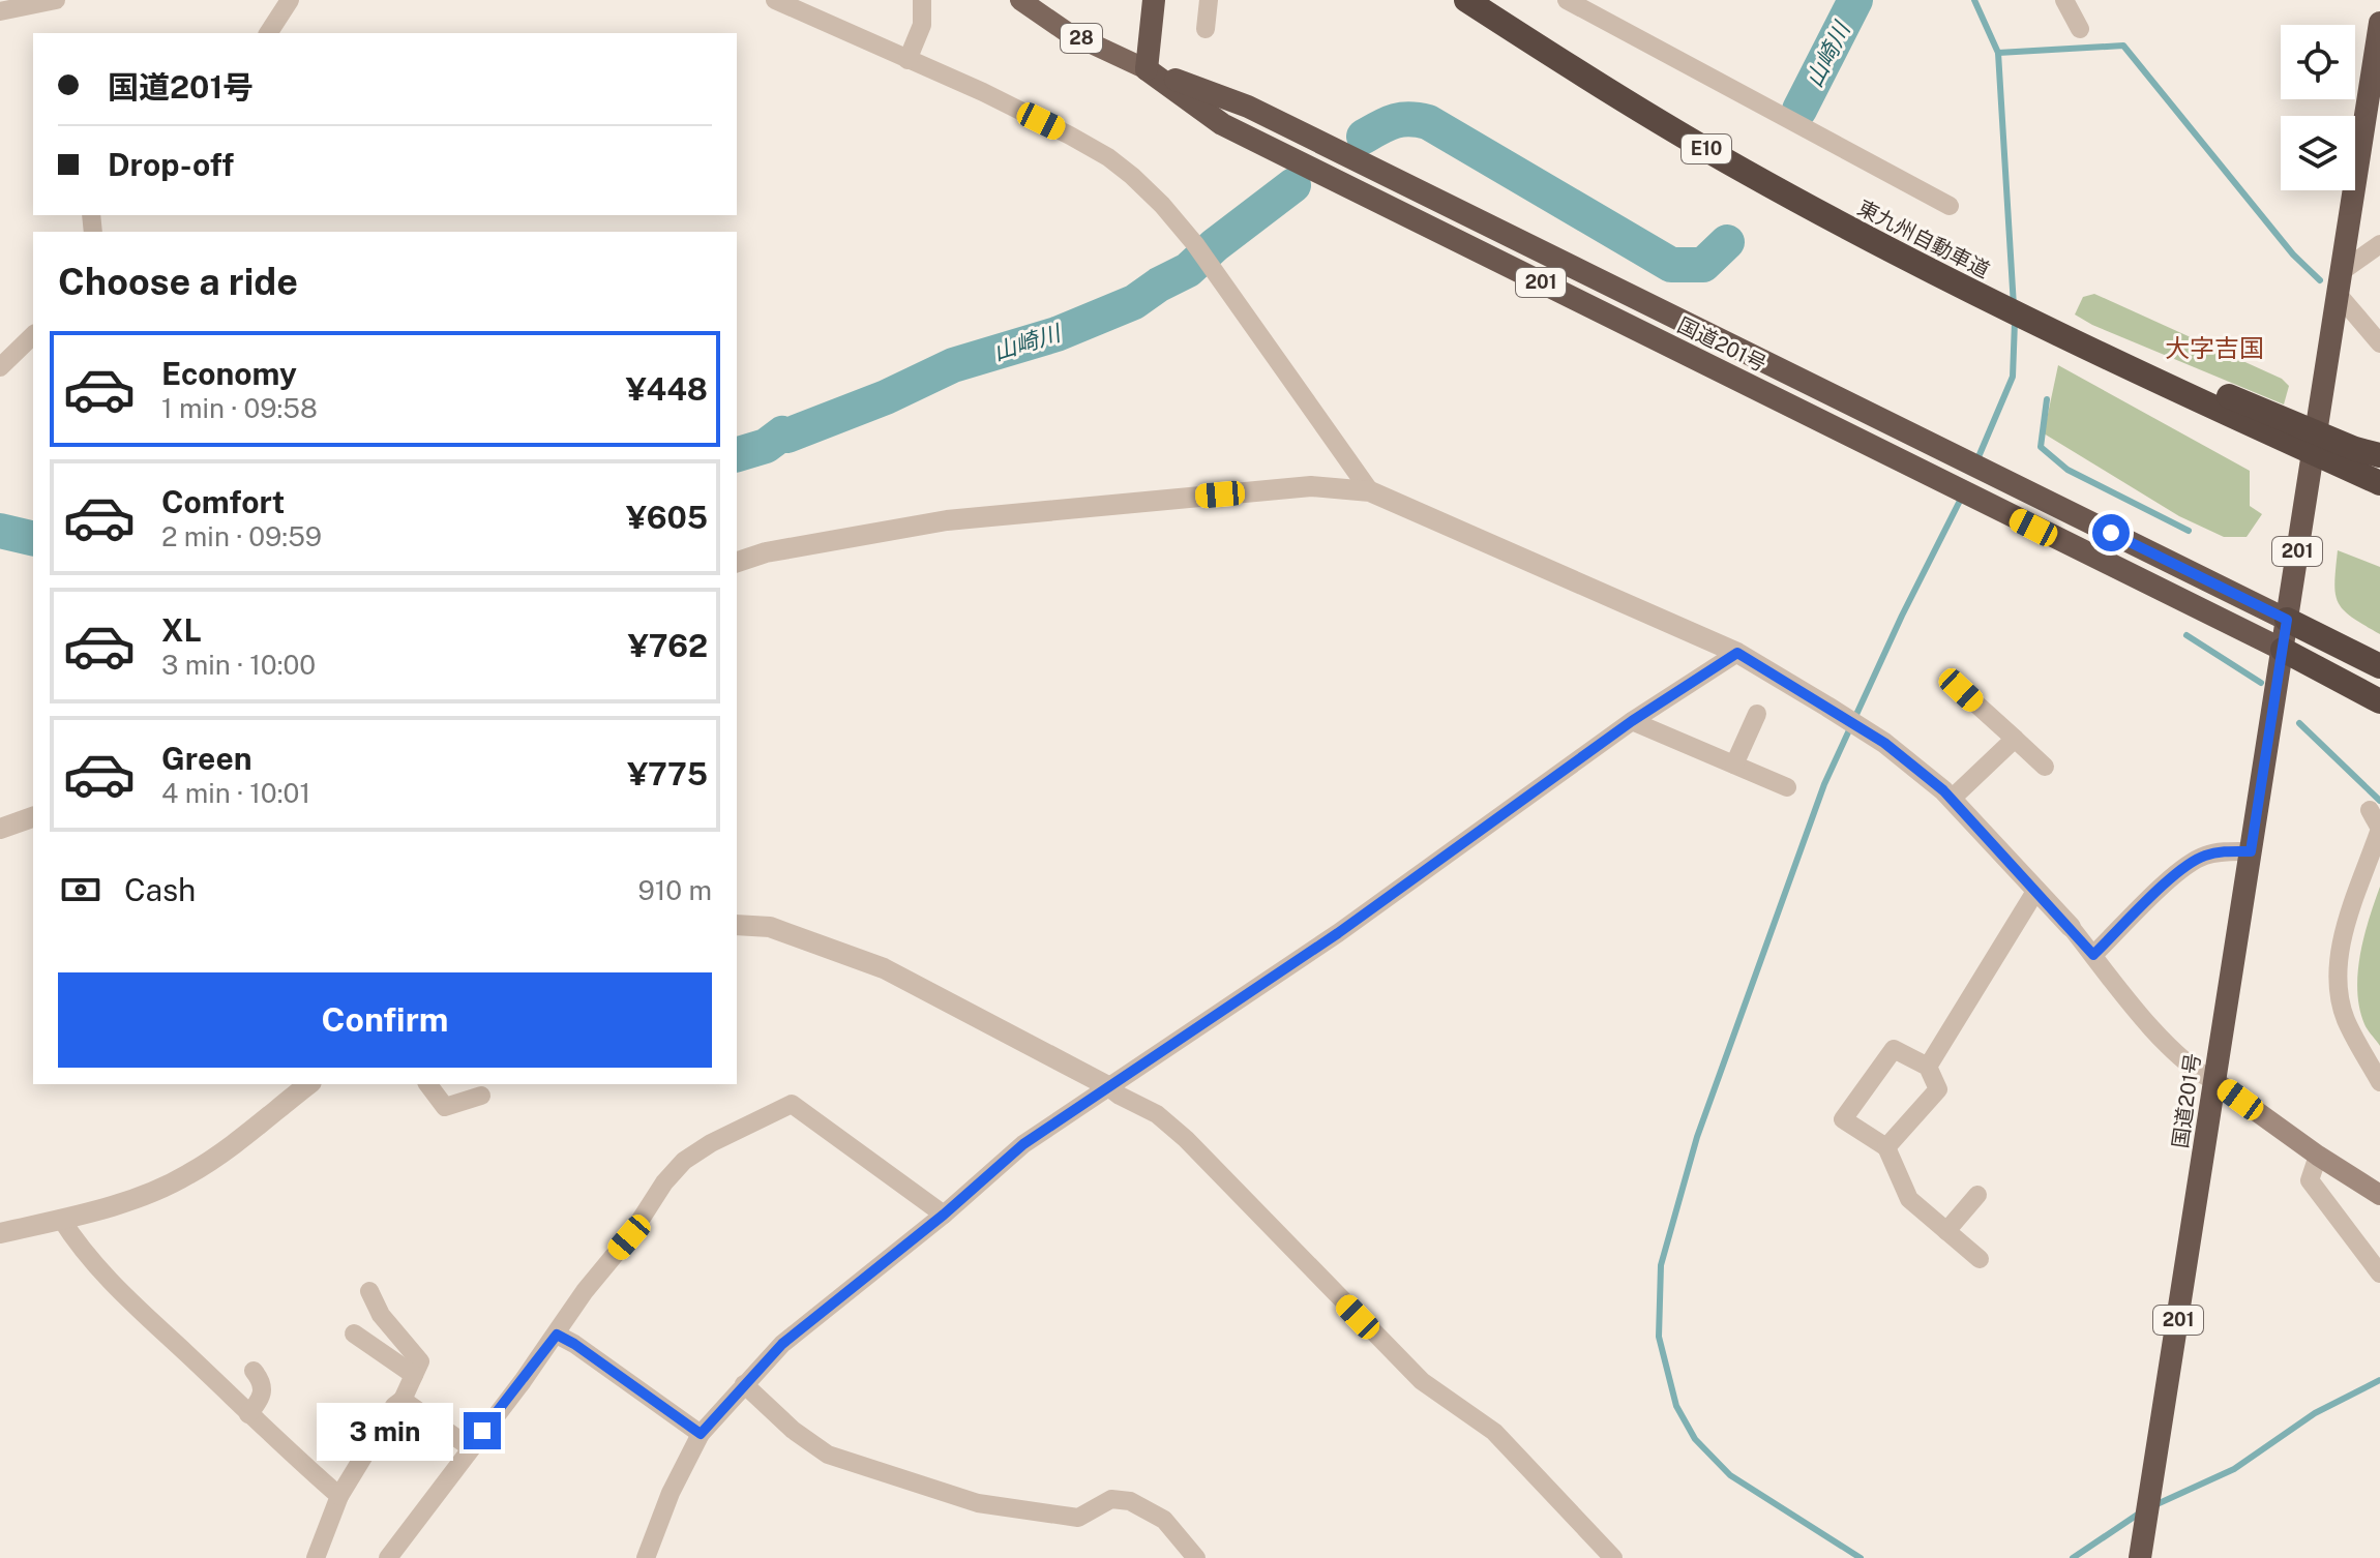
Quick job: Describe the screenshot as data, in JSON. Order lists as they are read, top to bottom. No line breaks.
{"streets":{"highway":["E10","東九州自動車道","201","国道201号"],"main road":["28"]},"crossings":[["28","国道201号"]],"districts":["大字吉国"],"water":["山崎川"],"page":{"banner":["国道201号","Drop-off"],"heading":"Choose a ride","list":[{"name":"Economy","note":"1 min · 09:58","value":"¥448"},{"name":"Comfort","note":"2 min · 09:59","value":"¥605"},{"name":"XL","note":"3 min · 10:00","value":"¥762"},{"name":"Green","note":"4 min · 10:01","value":"¥775"}],"pay":["Cash","910 m"],"buttons":"Confirm","bubble":"3 min"}}
